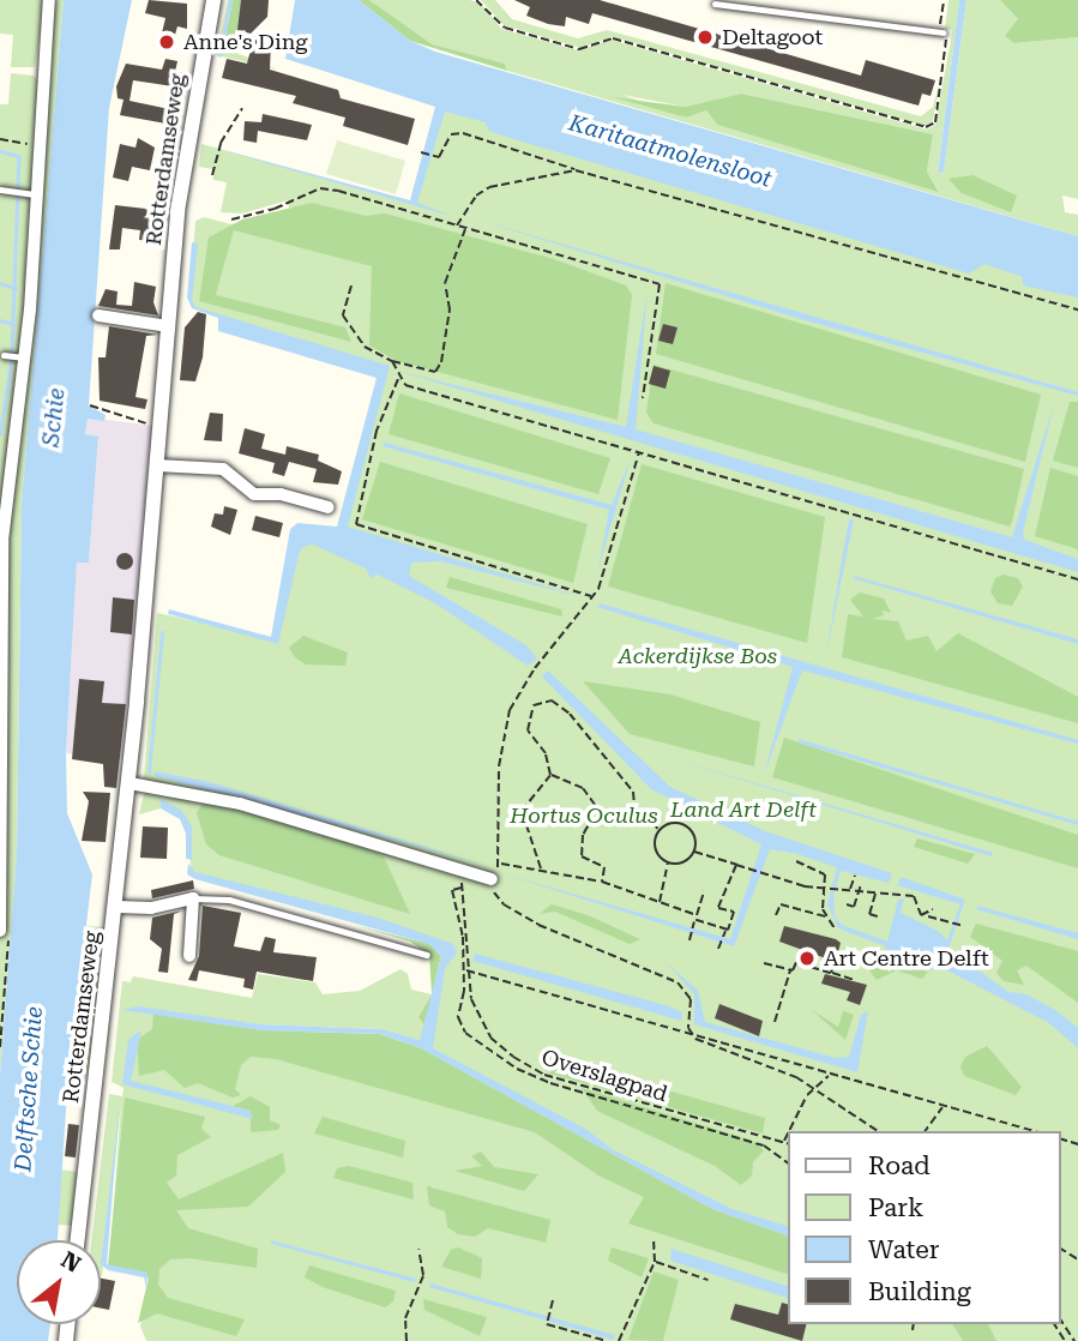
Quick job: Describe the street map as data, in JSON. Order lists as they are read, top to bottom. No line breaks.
{"streets":{"street":["Rotterdamseweg"],"path":["Overslagpad"]},"water":["Karitaatmolensloot","Schie","Delftsche Schie"],"parks":["Ackerdijkse Bos","Land Art Delft","Hortus Oculus"],"places":["Deltagoot","Anne's Ding","Art Centre Delft"],"legend":["Road","Park","Water","Building"],"north":"top right"}
